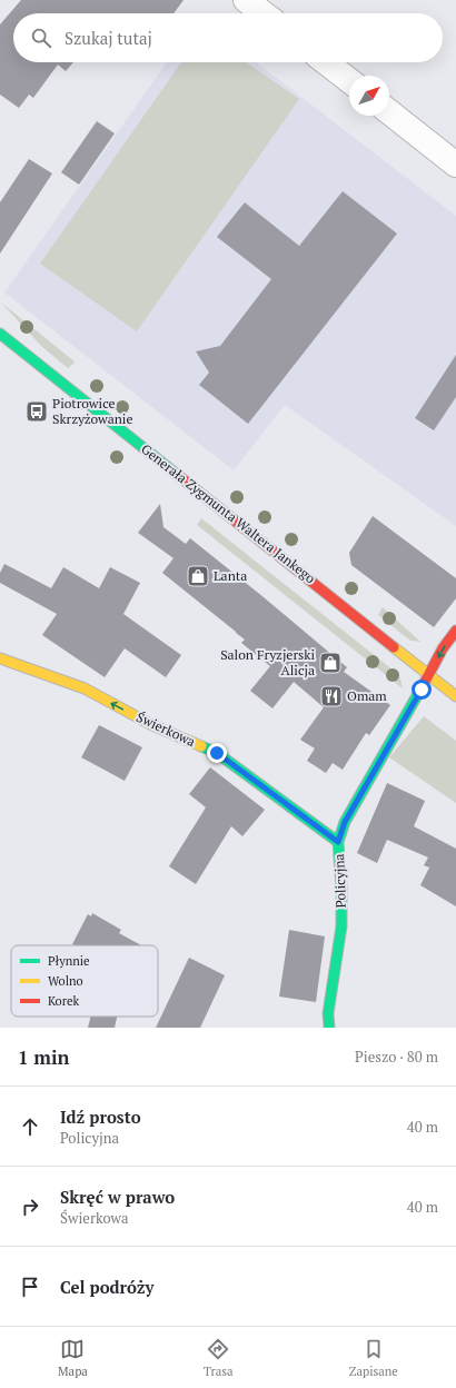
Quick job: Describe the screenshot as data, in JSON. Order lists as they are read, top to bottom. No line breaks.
{"streets":{"street":["Generała Zygmunta Waltera Jankego","Świerkowa","Policyjna"]},"crossings":[["Generała Zygmunta Waltera Jankego","Policyjna"],["Świerkowa","Policyjna"]],"one_way":["Świerkowa"],"places":{"bus stop":["Piotrowice Skrzyżowanie"],"shop":["Lanta","Salon Fryzjerski Alicja"],"restaurant":["Omam"]},"legend":["Płynnie","Wolno","Korek"],"north":"top right","page":{"search":"Szukaj tutaj","heading":["1 min","Pieszo · 80 m"],"list":[["Idź prosto","Policyjna","40 m"],["Skręć w prawo","Świerkowa","40 m"],"Cel podróży"],"nav":["Mapa","Trasa","Zapisane"]}}
